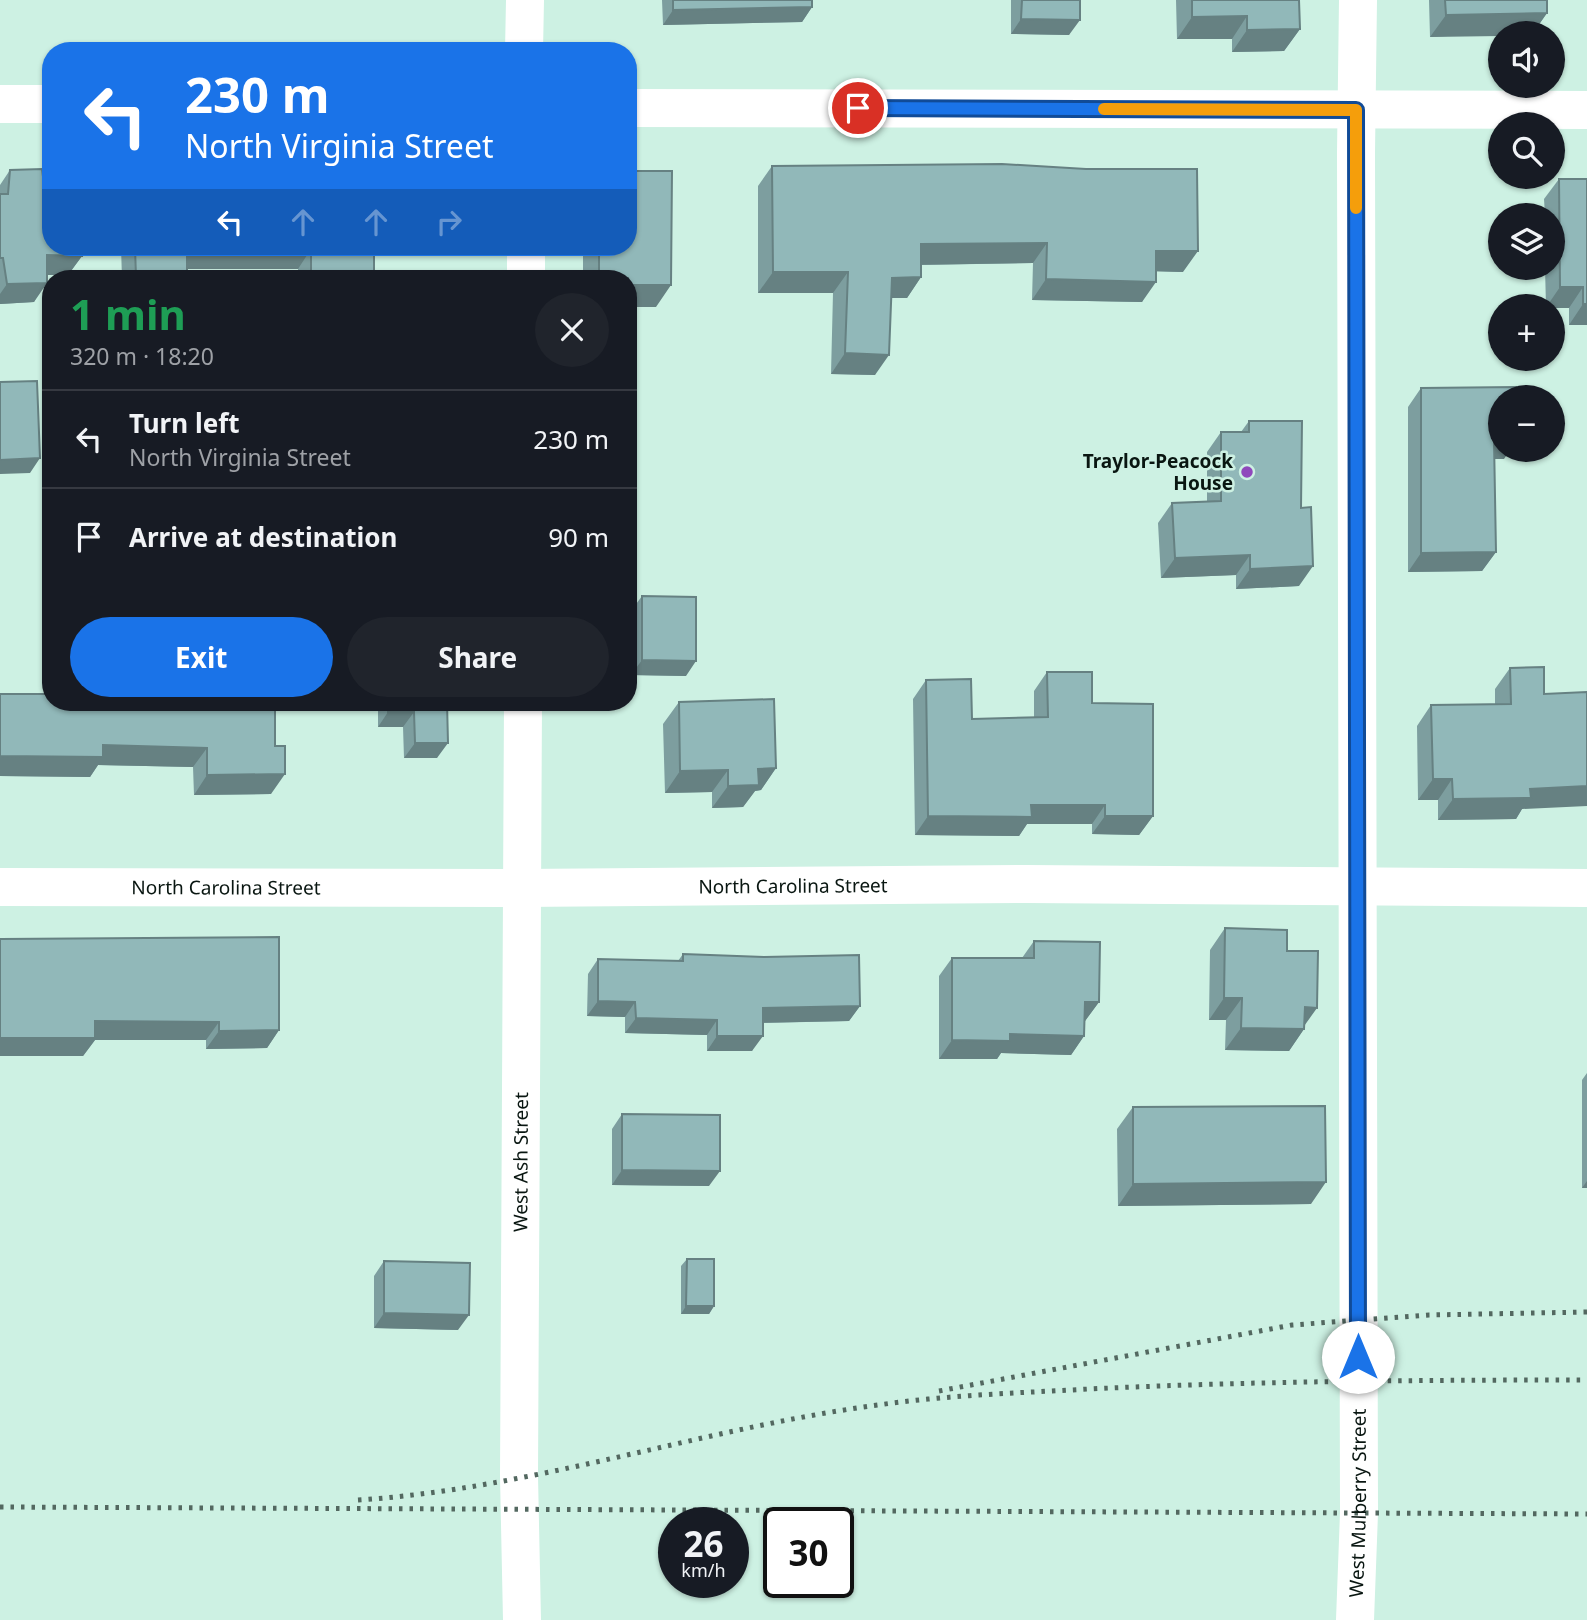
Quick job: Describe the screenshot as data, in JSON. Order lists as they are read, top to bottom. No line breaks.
{"streets":{"street":["North Carolina Street","West Ash Street","West Mulberry Street"]},"crossings":[["North Carolina Street","West Ash Street"],["North Carolina Street","West Mulberry Street"]],"places":["Traylor-Peacock House"],"page":{"map_buttons":["+","−"],"turn":["230 m","North Virginia Street"],"heading":["1 min","320 m · 18:20"],"list":[{"name":"Turn left","note":"North Virginia Street","value":"230 m"},{"name":"Arrive at destination","value":"90 m"}],"buttons":["Exit","Share"],"speed":"26 km/h","limit":"30"}}
